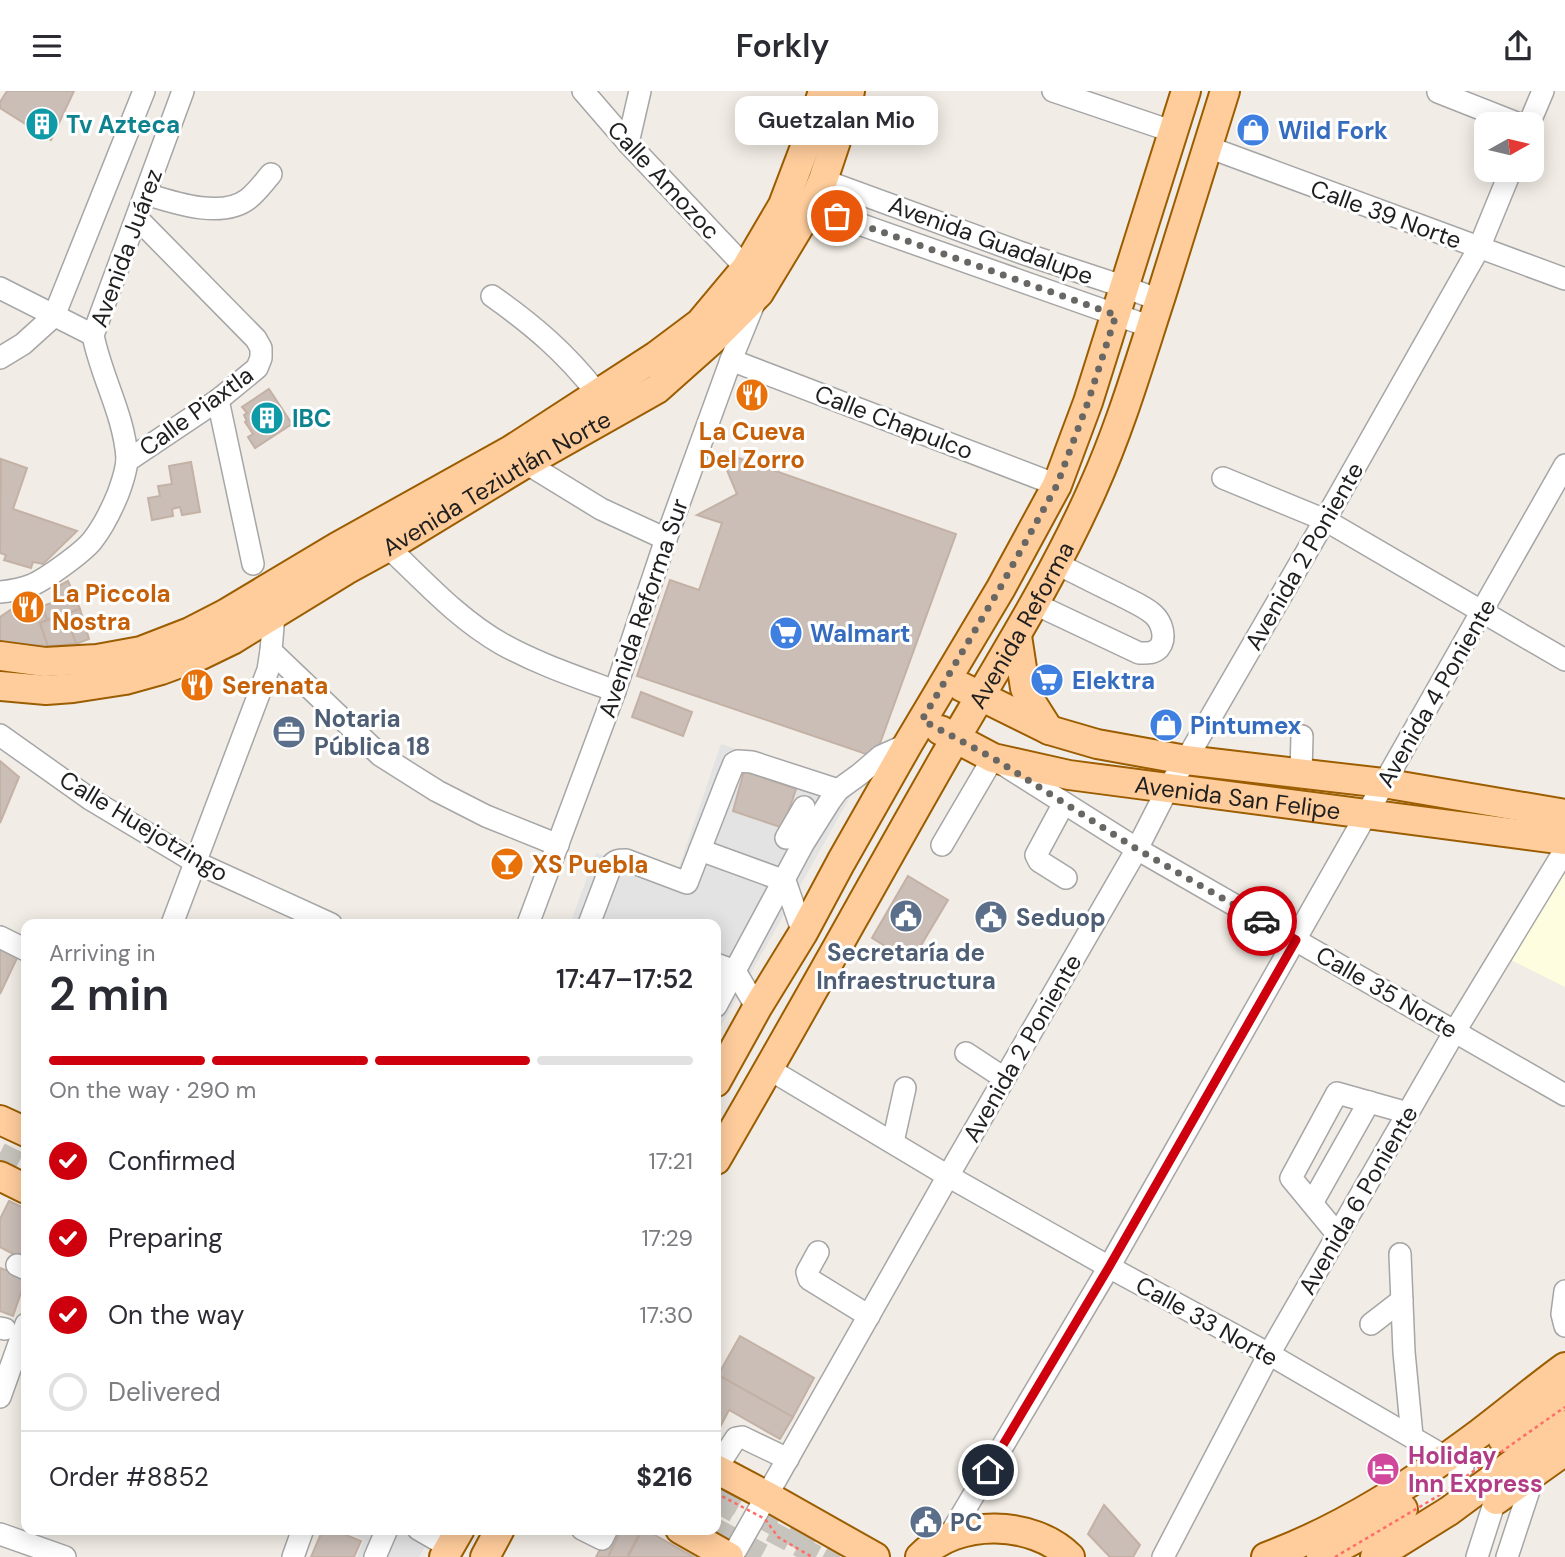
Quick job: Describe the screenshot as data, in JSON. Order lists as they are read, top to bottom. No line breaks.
{"streets":{"main road":["Avenida Teziutlán Norte","Avenida Reforma","Avenida San Felipe"],"street":["Calle Amozoc","Calle 39 Norte","Avenida Guadalupe","Avenida Juárez","Calle Piaxtla","Calle Chapulco","Avenida 2 Poniente","Avenida Reforma Sur","Avenida 4 Poniente","Calle Huejotzingo","Calle 35 Norte","Avenida 6 Poniente","Calle 33 Norte"]},"crossings":[["Calle Amozoc","Avenida Teziutlán Norte"],["Calle 39 Norte","Avenida 2 Poniente"],["Calle 39 Norte","Avenida Reforma"],["Avenida Guadalupe","Avenida Teziutlán Norte"],["Avenida Guadalupe","Avenida Reforma"],["Avenida Juárez","Calle Piaxtla"],["Calle Chapulco","Avenida Reforma Sur"],["Calle Chapulco","Avenida Reforma"],["Avenida Teziutlán Norte","Avenida Reforma Sur"],["Avenida 2 Poniente","Avenida San Felipe"],["Avenida 2 Poniente","Calle 35 Norte"],["Avenida 2 Poniente","Calle 33 Norte"],["Avenida Reforma","Avenida San Felipe"],["Avenida Reforma","Calle 33 Norte"],["Avenida 4 Poniente","Avenida San Felipe"],["Avenida 4 Poniente","Calle 35 Norte"],["Avenida 4 Poniente","Calle 33 Norte"],["Avenida San Felipe","Calle 35 Norte"],["Calle 35 Norte","Avenida 6 Poniente"],["Avenida 6 Poniente","Calle 33 Norte"]],"places":{"building":["Tv Azteca","IBC"],"shop":["Wild Fork","Pintumex"],"other":["Guetzalan Mio"],"restaurant":["La Cueva Del Zorro","La Piccola Nostra","Serenata"],"supermarket":["Walmart","Elektra"],"office":["Notaria Pública 18"],"bar":["XS Puebla"],"public building":["Secretaría de Infraestructura","Seduop","PC"],"hotel":["Holiday Inn Express"]},"north":"right","page":{"header":"Forkly","bubble":"Guetzalan Mio","heading":["2 min","Arriving in","17:47–17:52"],"panel":["Order #8852","$216"],"bar":"On the way · 290 m","list":[["Confirmed","17:21"],["Preparing","17:29"],["On the way","17:30"],"Delivered"]}}
